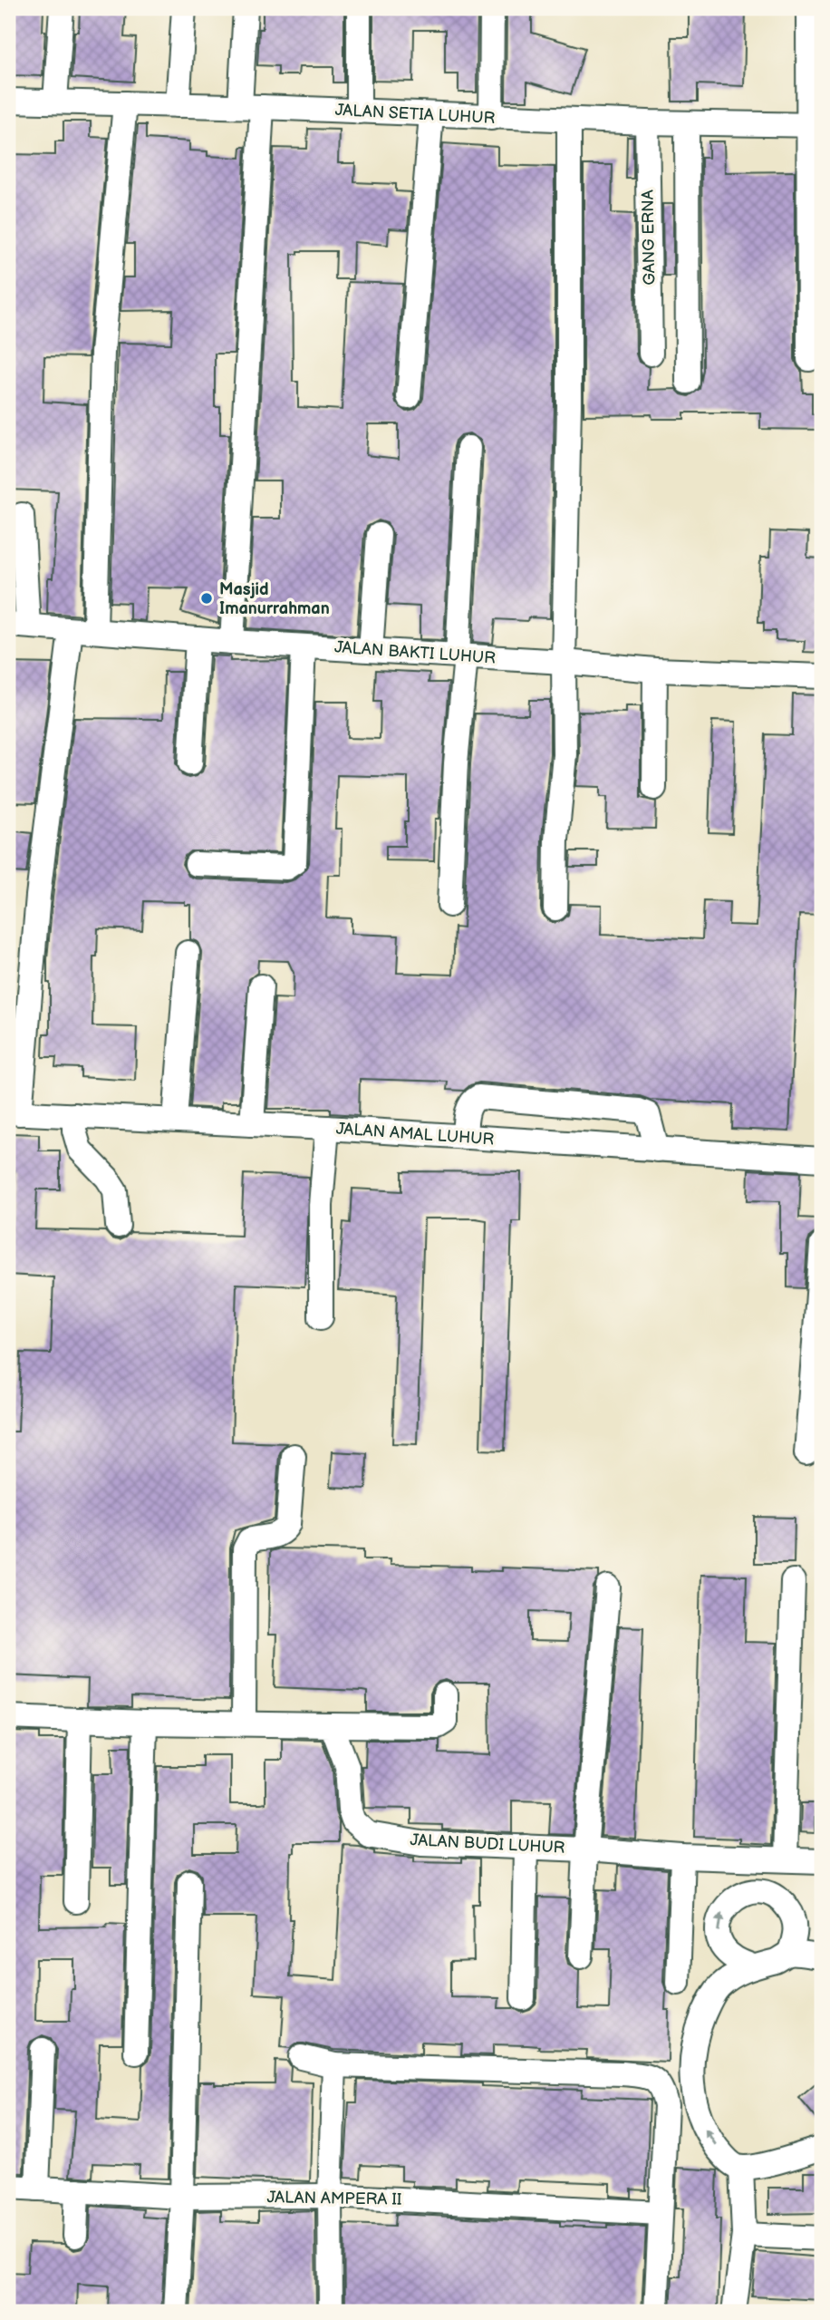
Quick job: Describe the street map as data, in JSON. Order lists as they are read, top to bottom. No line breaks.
{"streets":{"street":["JALAN SETIA LUHUR","GANG ERNA","JALAN BAKTI LUHUR","JALAN AMAL LUHUR","JALAN BUDI LUHUR","JALAN AMPERA II"]},"crossings":[["JALAN SETIA LUHUR","GANG ERNA"]],"places":["Masjid Imanurrahman"]}
